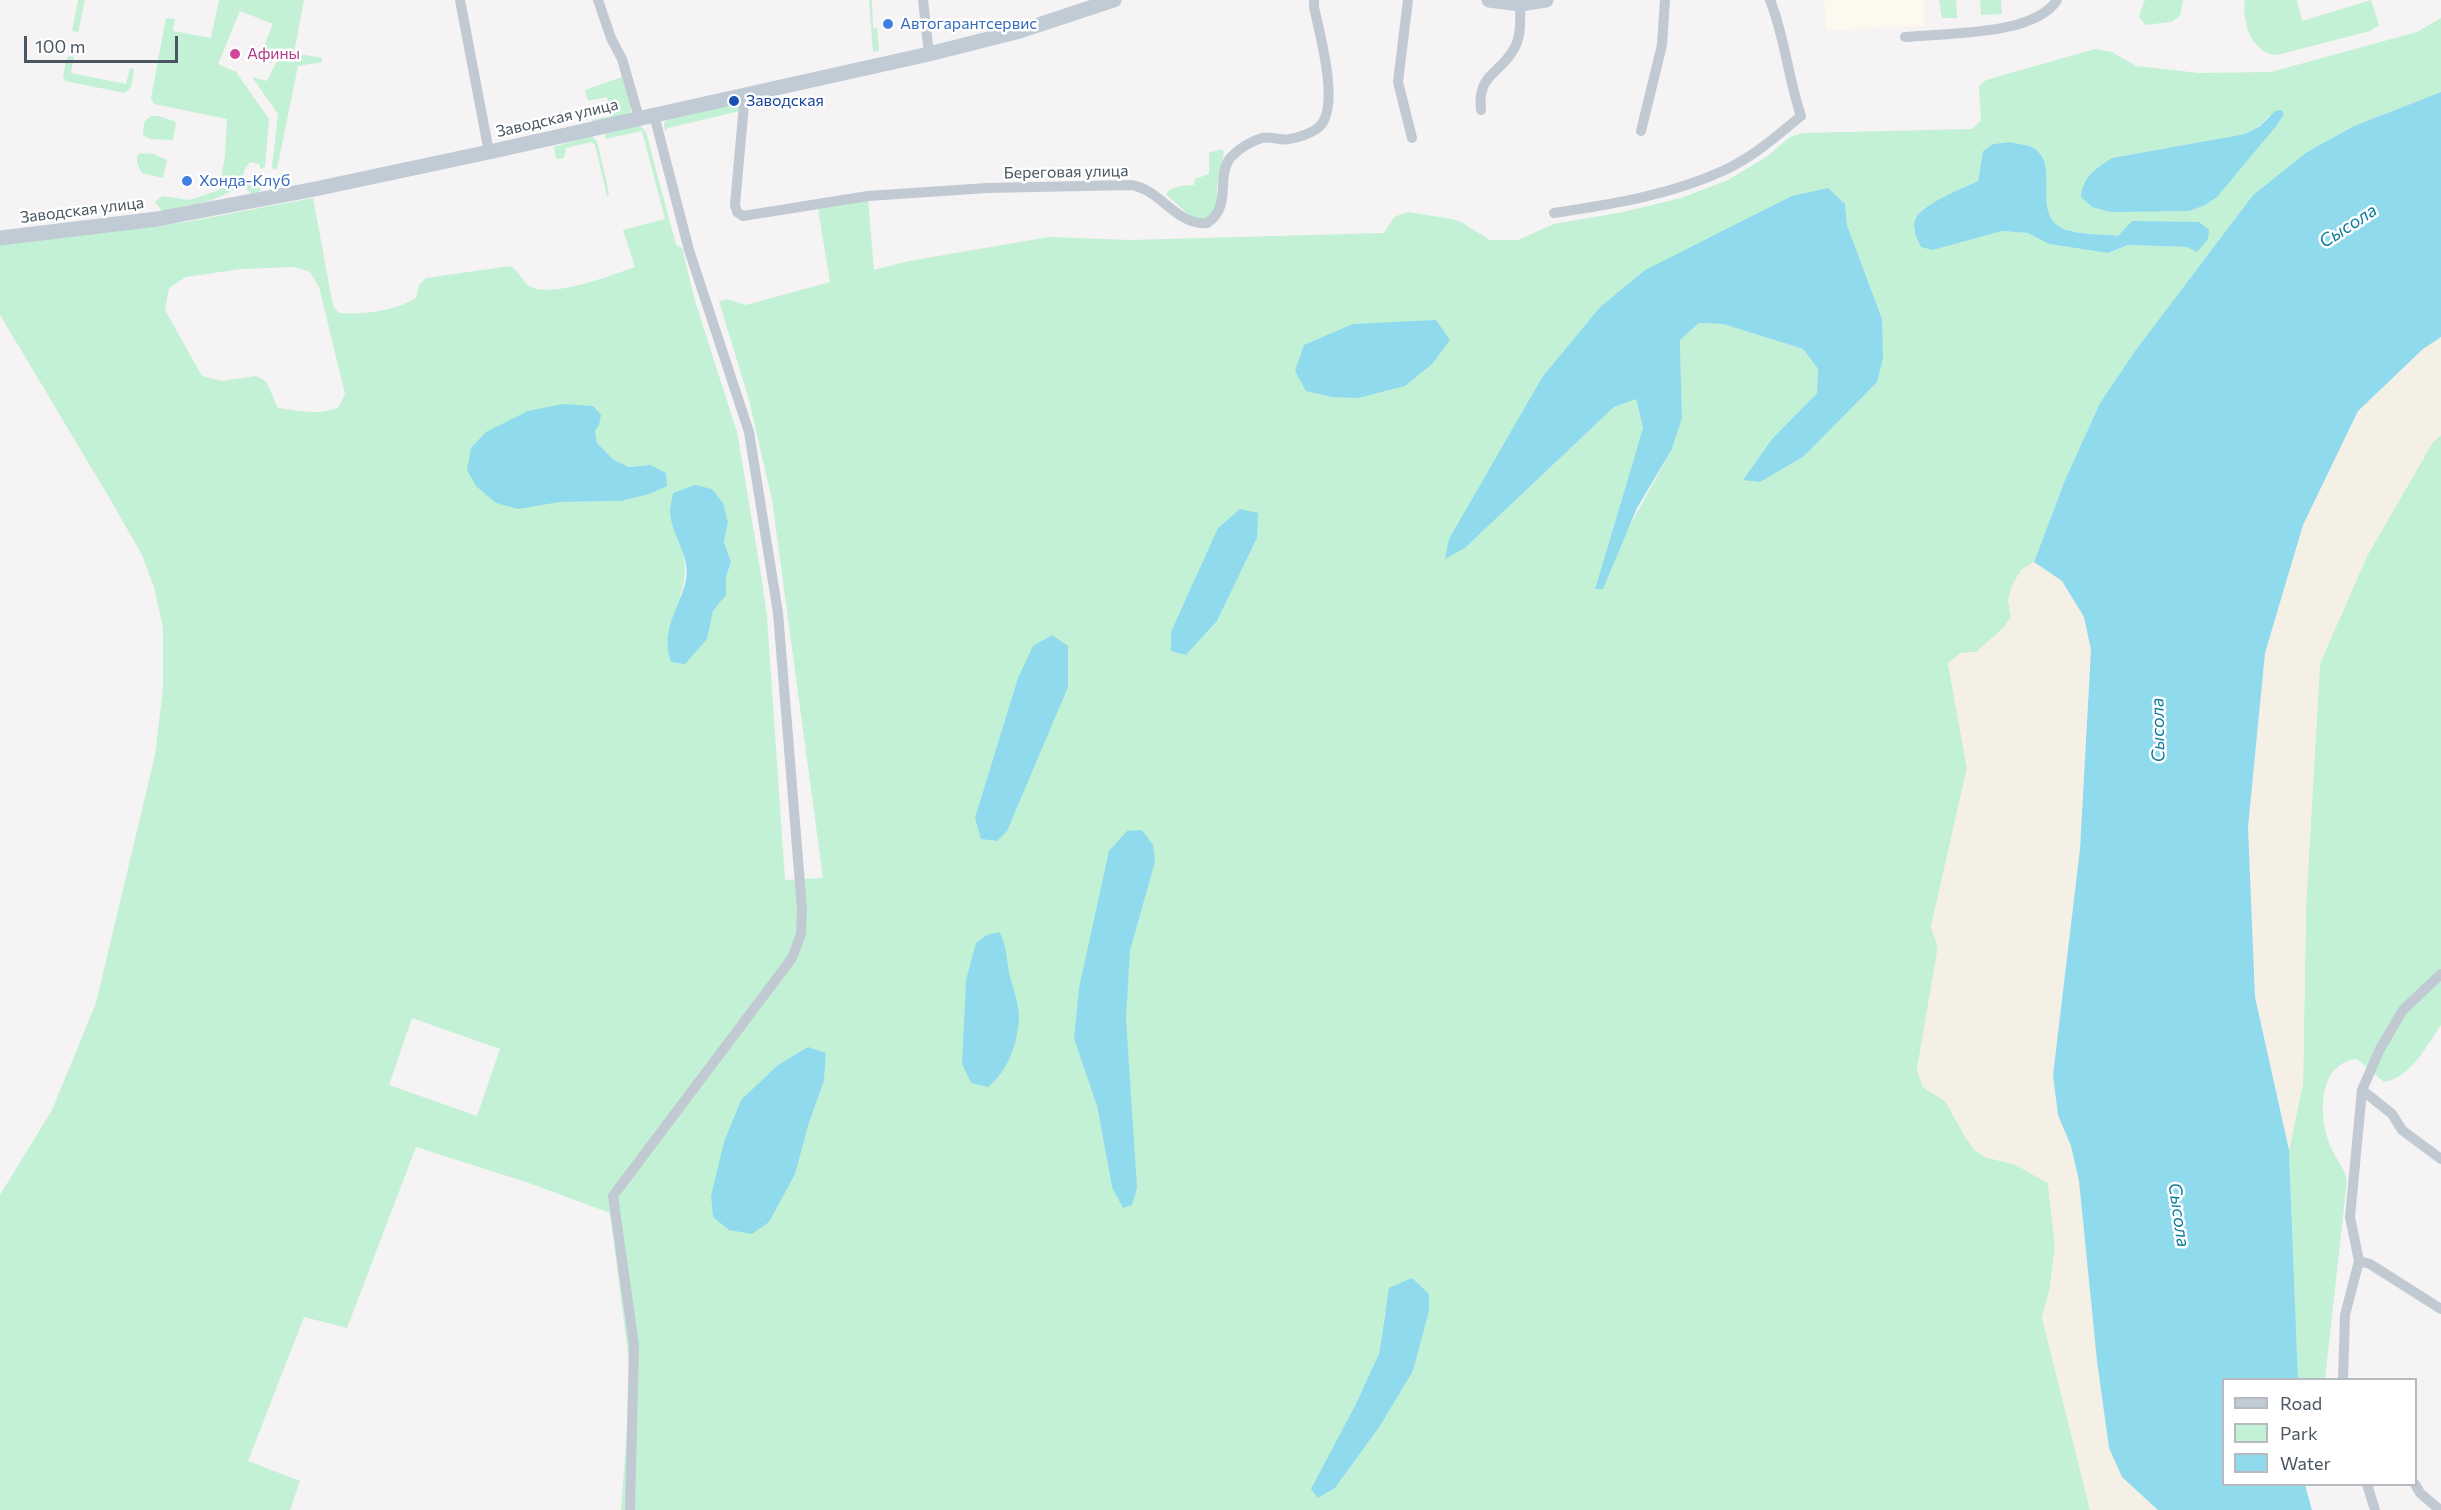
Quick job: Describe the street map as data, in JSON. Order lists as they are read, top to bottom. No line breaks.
{"streets":{"street":["Заводская улица","Береговая улица"]},"crossings":[["Заводская улица","Береговая улица"]],"water":["Сысола"],"places":["Автогарантсервис","Афины","Заводская","Хонда-Клуб"],"legend":["Road","Park","Water"],"scale_bar":"100 m"}
